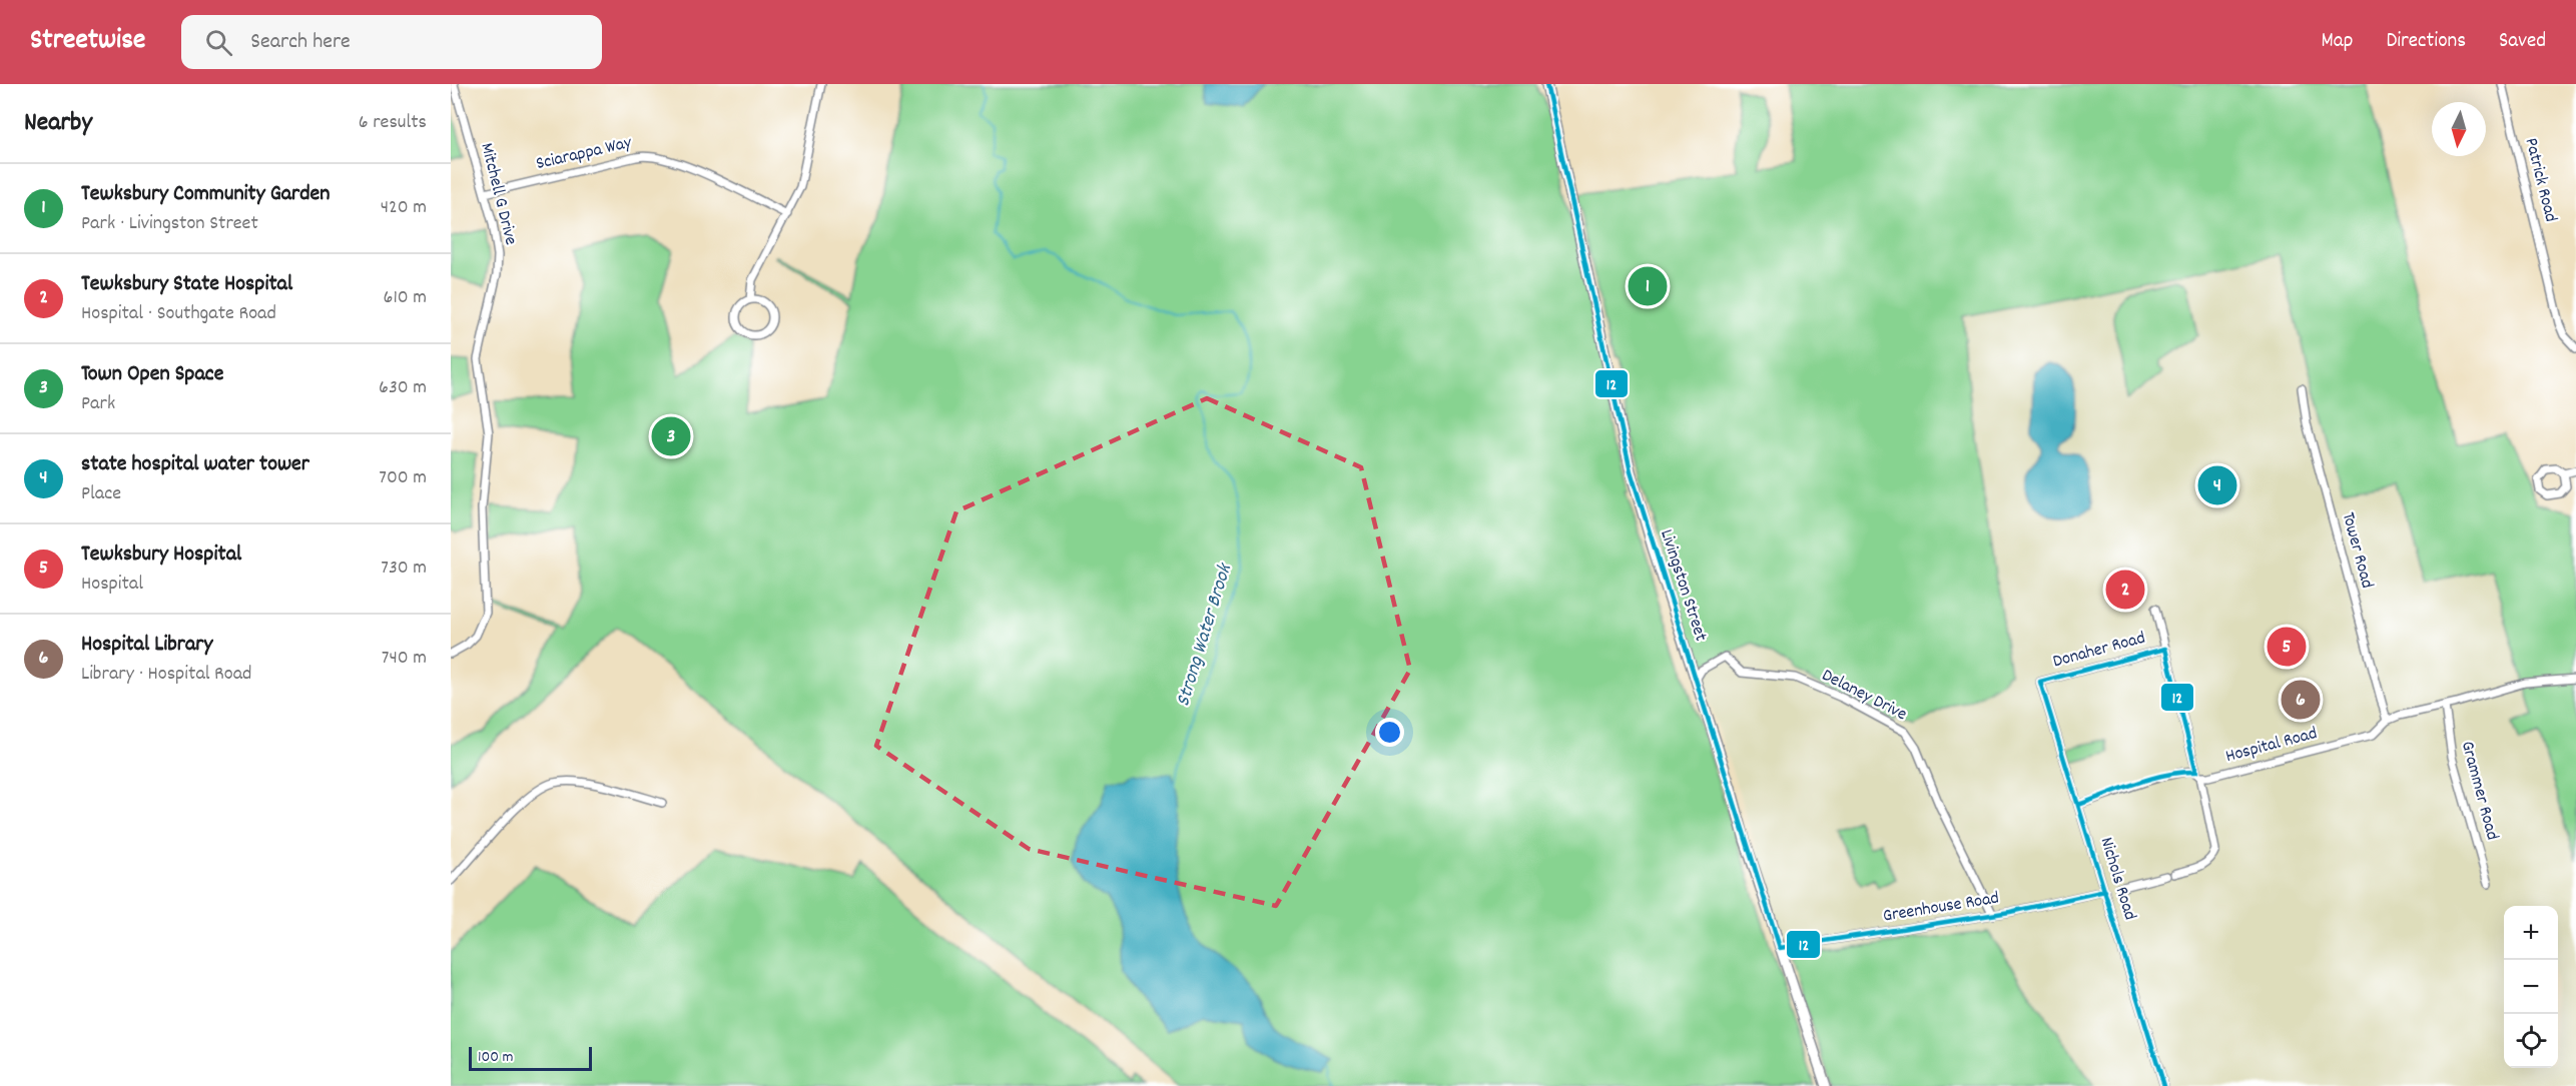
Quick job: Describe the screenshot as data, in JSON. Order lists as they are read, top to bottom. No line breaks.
{"streets":{"street":["Sciarappa Way","Patrick Road","Mitchell G Drive","Tower Road","Livingston Street","Donaher Road","Delaney Drive","Hospital Road","Grammer Road","Nichols Road","Greenhouse Road"]},"crossings":[["Sciarappa Way","Mitchell G Drive"],["Tower Road","Hospital Road"],["Livingston Street","Delaney Drive"],["Livingston Street","Greenhouse Road"],["Donaher Road","Nichols Road"],["Delaney Drive","Greenhouse Road"],["Hospital Road","Grammer Road"],["Hospital Road","Nichols Road"],["Nichols Road","Greenhouse Road"]],"water":["Strong Water Brook"],"lines":["transit line 12"],"scale_bar":"100 m","north":"bottom","page":{"header":"Streetwise","search":"Search here","nav":["Map","Directions","Saved"],"heading":["Nearby","6 results"],"list":[{"mark":"1","name":"Tewksbury Community Garden","note":"Park · Livingston Street","value":"420 m"},{"mark":"2","name":"Tewksbury State Hospital","note":"Hospital · Southgate Road","value":"610 m"},{"mark":"3","name":"Town Open Space","note":"Park","value":"630 m"},{"mark":"4","name":"state hospital water tower","note":"Place","value":"700 m"},{"mark":"5","name":"Tewksbury Hospital","note":"Hospital","value":"730 m"},{"mark":"6","name":"Hospital Library","note":"Library · Hospital Road","value":"740 m"}],"pins":["1","3","4","2","5","6"],"map_buttons":["+","−"],"scale":"100 m"}}
